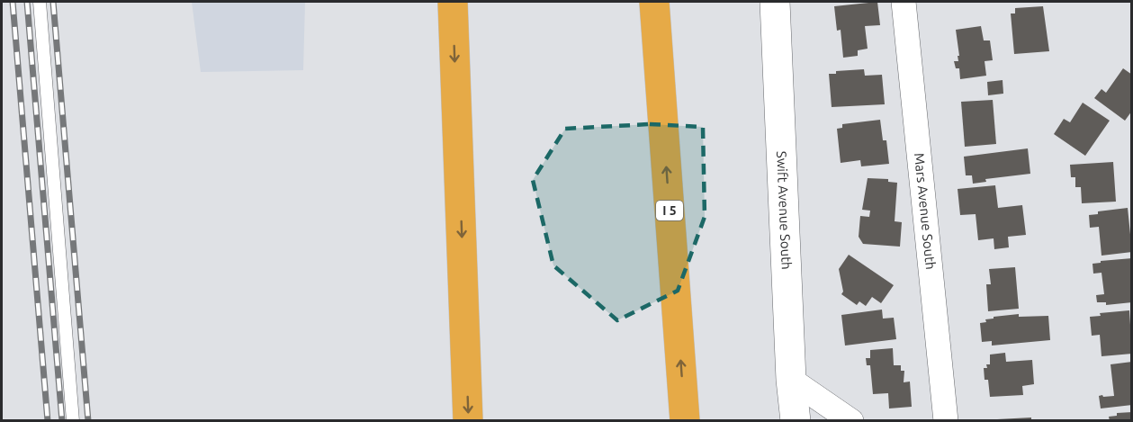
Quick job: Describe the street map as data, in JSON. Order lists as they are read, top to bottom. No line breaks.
{"streets":{"highway":["I 5"],"street":["Mars Avenue South","Swift Avenue South"]}}
